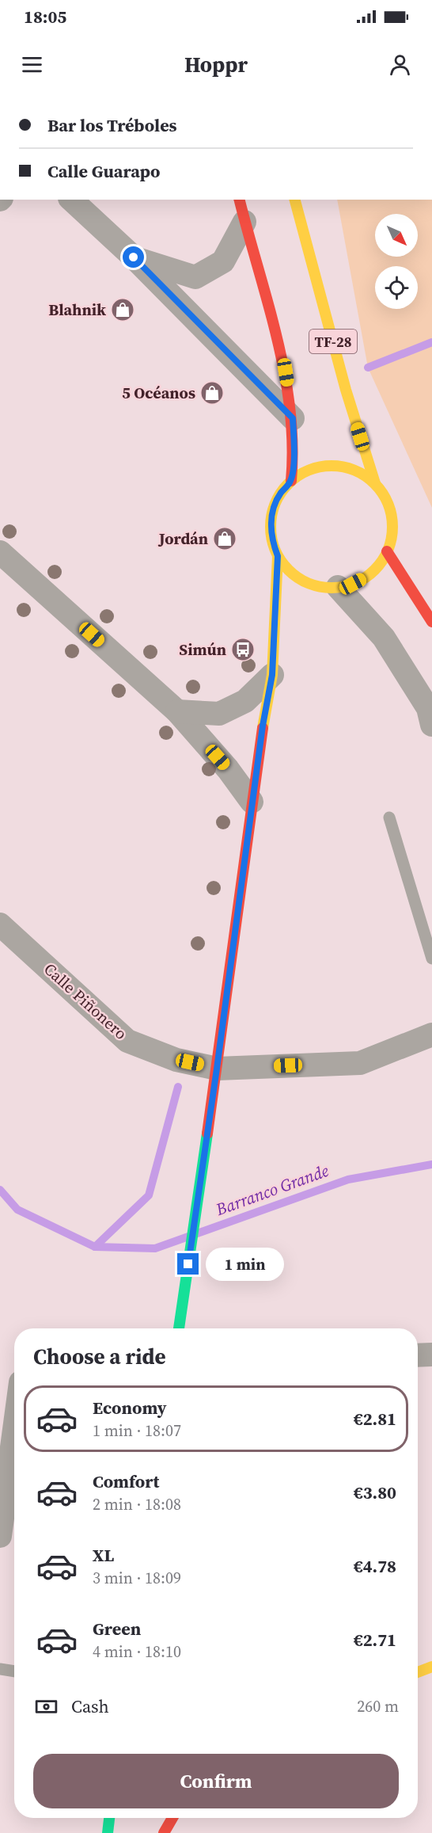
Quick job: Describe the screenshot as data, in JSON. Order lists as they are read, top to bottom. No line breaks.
{"streets":{"main road":["TF-28"],"street":["Calle Piñonero"]},"crossings":[["TF-28","Calle Piñonero"]],"water":["Barranco Grande"],"places":{"shop":["Blahnik","5 Océanos","Jordán"],"bus stop":["Simún"]},"north":"bottom right","page":{"status":"18:05","header":"Hoppr","banner":["Bar los Tréboles","Calle Guarapo"],"bubble":"1 min","heading":"Choose a ride","list":[{"name":"Economy","note":"1 min · 18:07","value":"€2.81"},{"name":"Comfort","note":"2 min · 18:08","value":"€3.80"},{"name":"XL","note":"3 min · 18:09","value":"€4.78"},{"name":"Green","note":"4 min · 18:10","value":"€2.71"}],"pay":["Cash","260 m"],"buttons":"Confirm"}}
